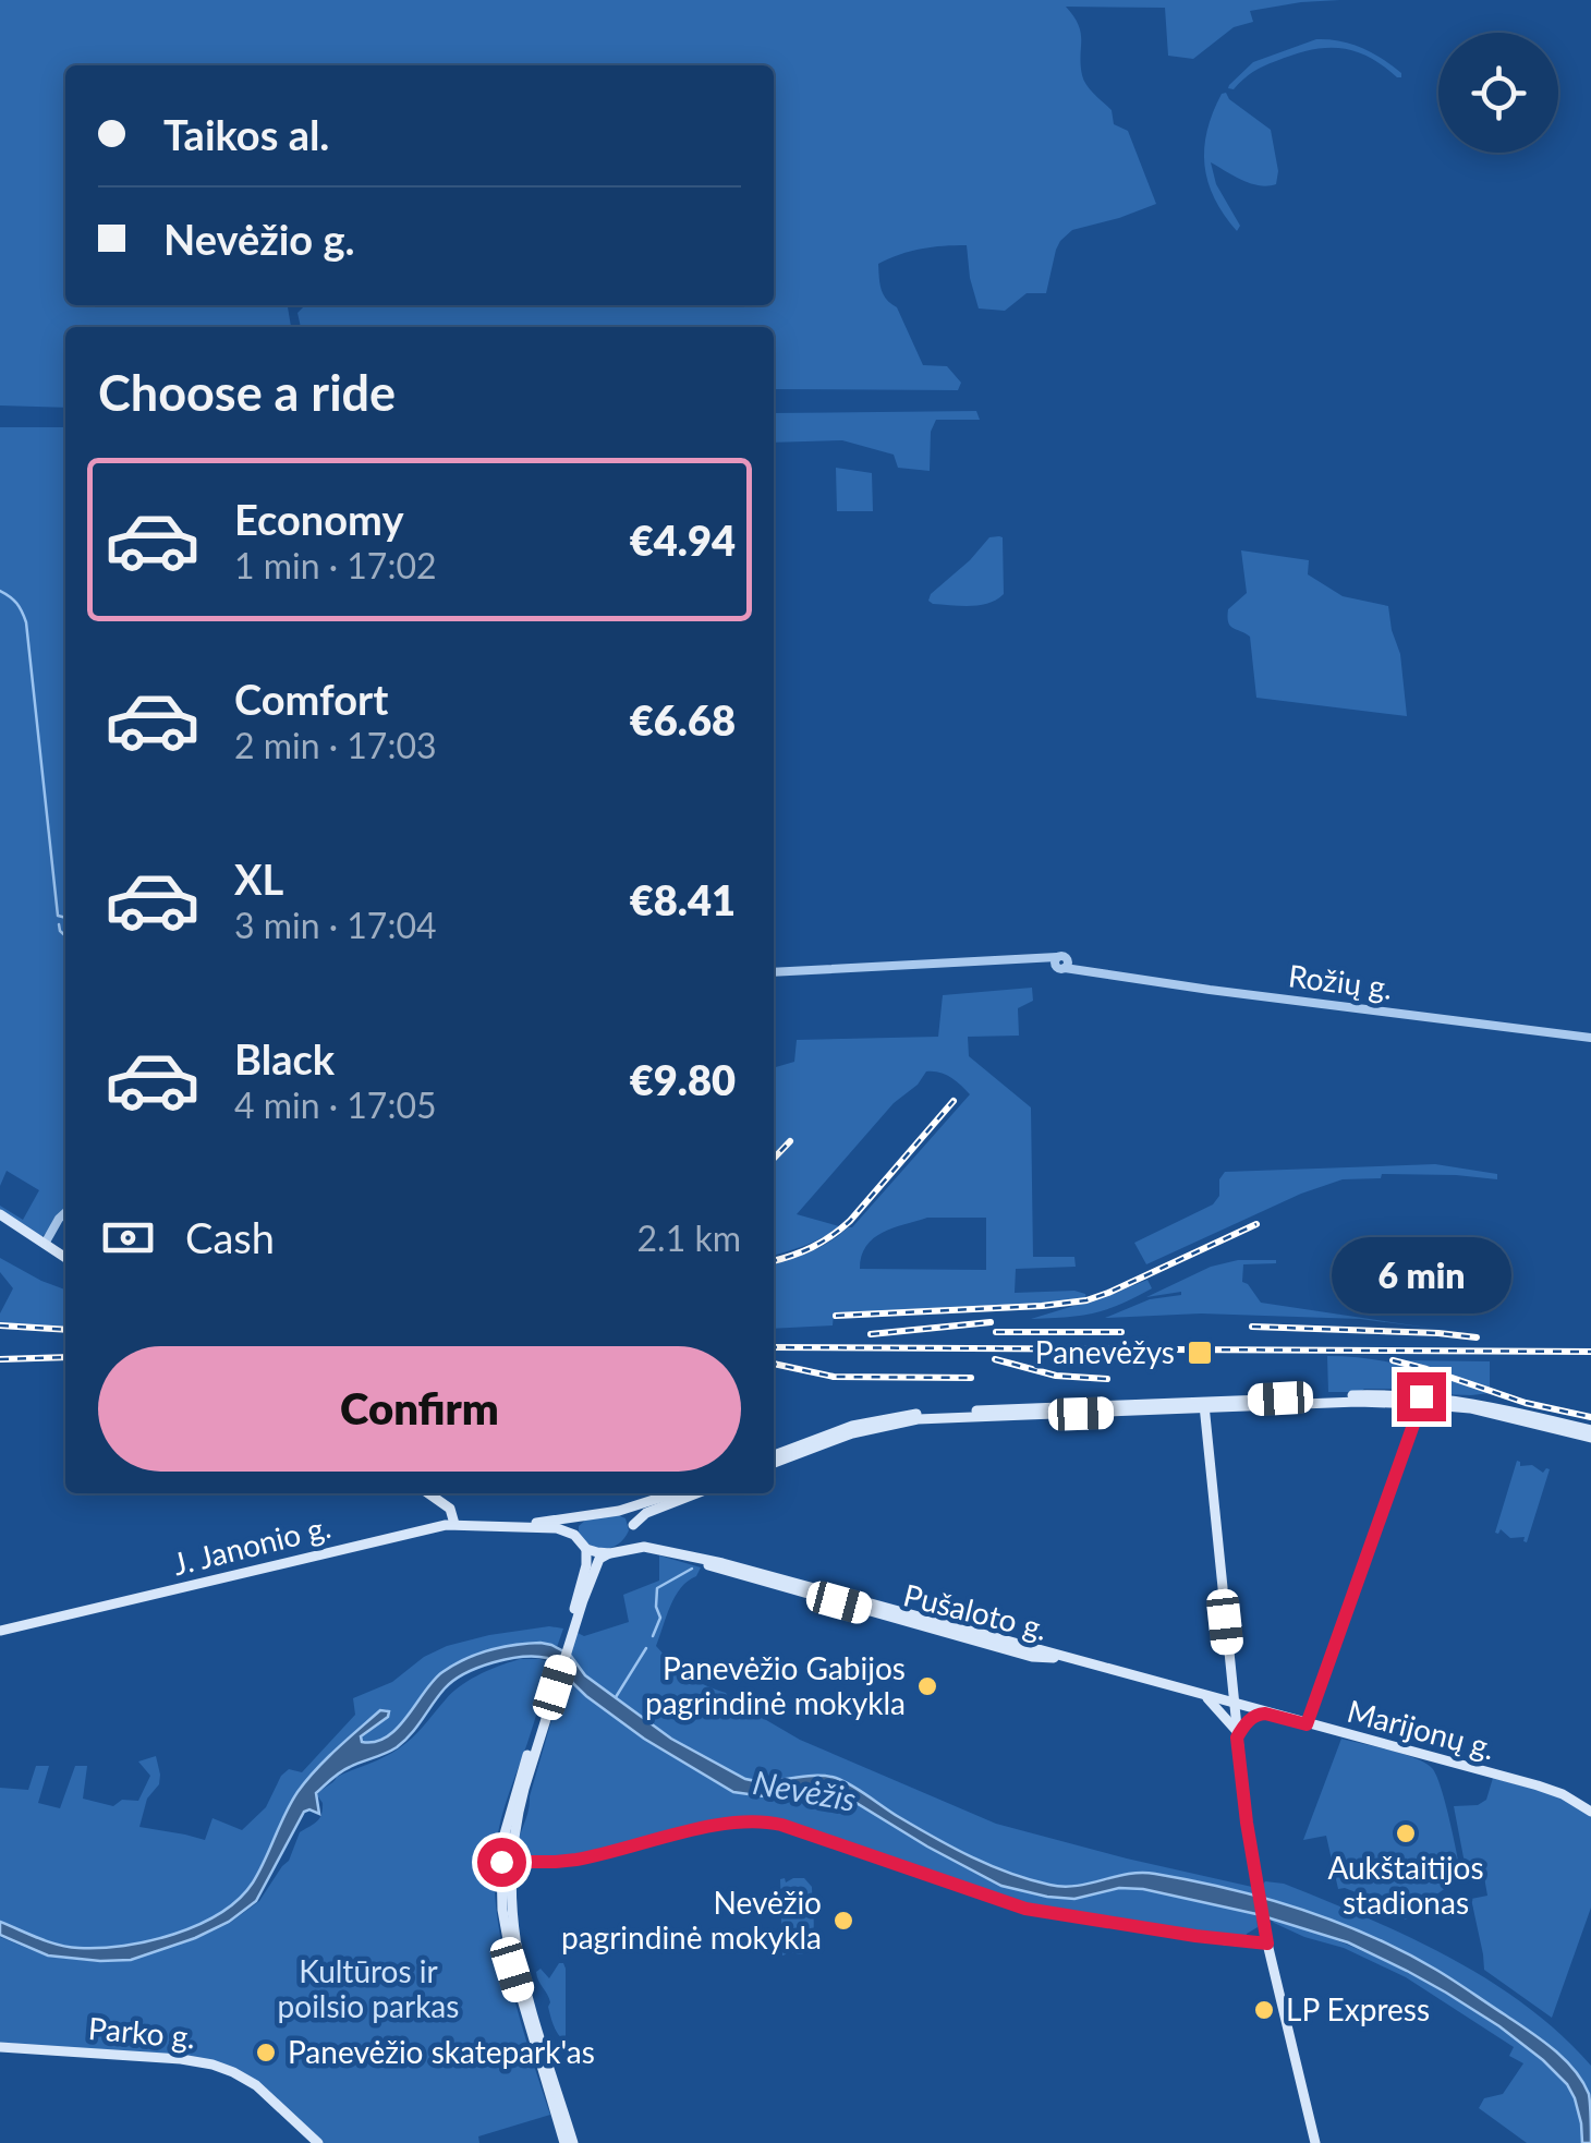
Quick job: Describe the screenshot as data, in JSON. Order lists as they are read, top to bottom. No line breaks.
{"streets":{"main road":["J. Janonio g.","Pušaloto g.","Marijonų g.","Parko g."],"street":["Rožių g."]},"crossings":[["J. Janonio g.","Pušaloto g."],["Pušaloto g.","Marijonų g."]],"water":["Nevėžis"],"parks":["Kultūros ir poilsio parkas"],"places":{"transit":["Panevėžys"],"other":["Panevėžio Gabijos pagrindinė mokykla","Aukštaitijos stadionas","Nevėžio pagrindinė mokykla","LP Express","Panevėžio skatepark'as"]},"page":{"banner":["Taikos al.","Nevėžio g."],"heading":"Choose a ride","list":[{"name":"Economy","note":"1 min · 17:02","value":"€4.94"},{"name":"Comfort","note":"2 min · 17:03","value":"€6.68"},{"name":"XL","note":"3 min · 17:04","value":"€8.41"},{"name":"Black","note":"4 min · 17:05","value":"€9.80"}],"pay":["Cash","2.1 km"],"bubble":"6 min","buttons":"Confirm"}}
